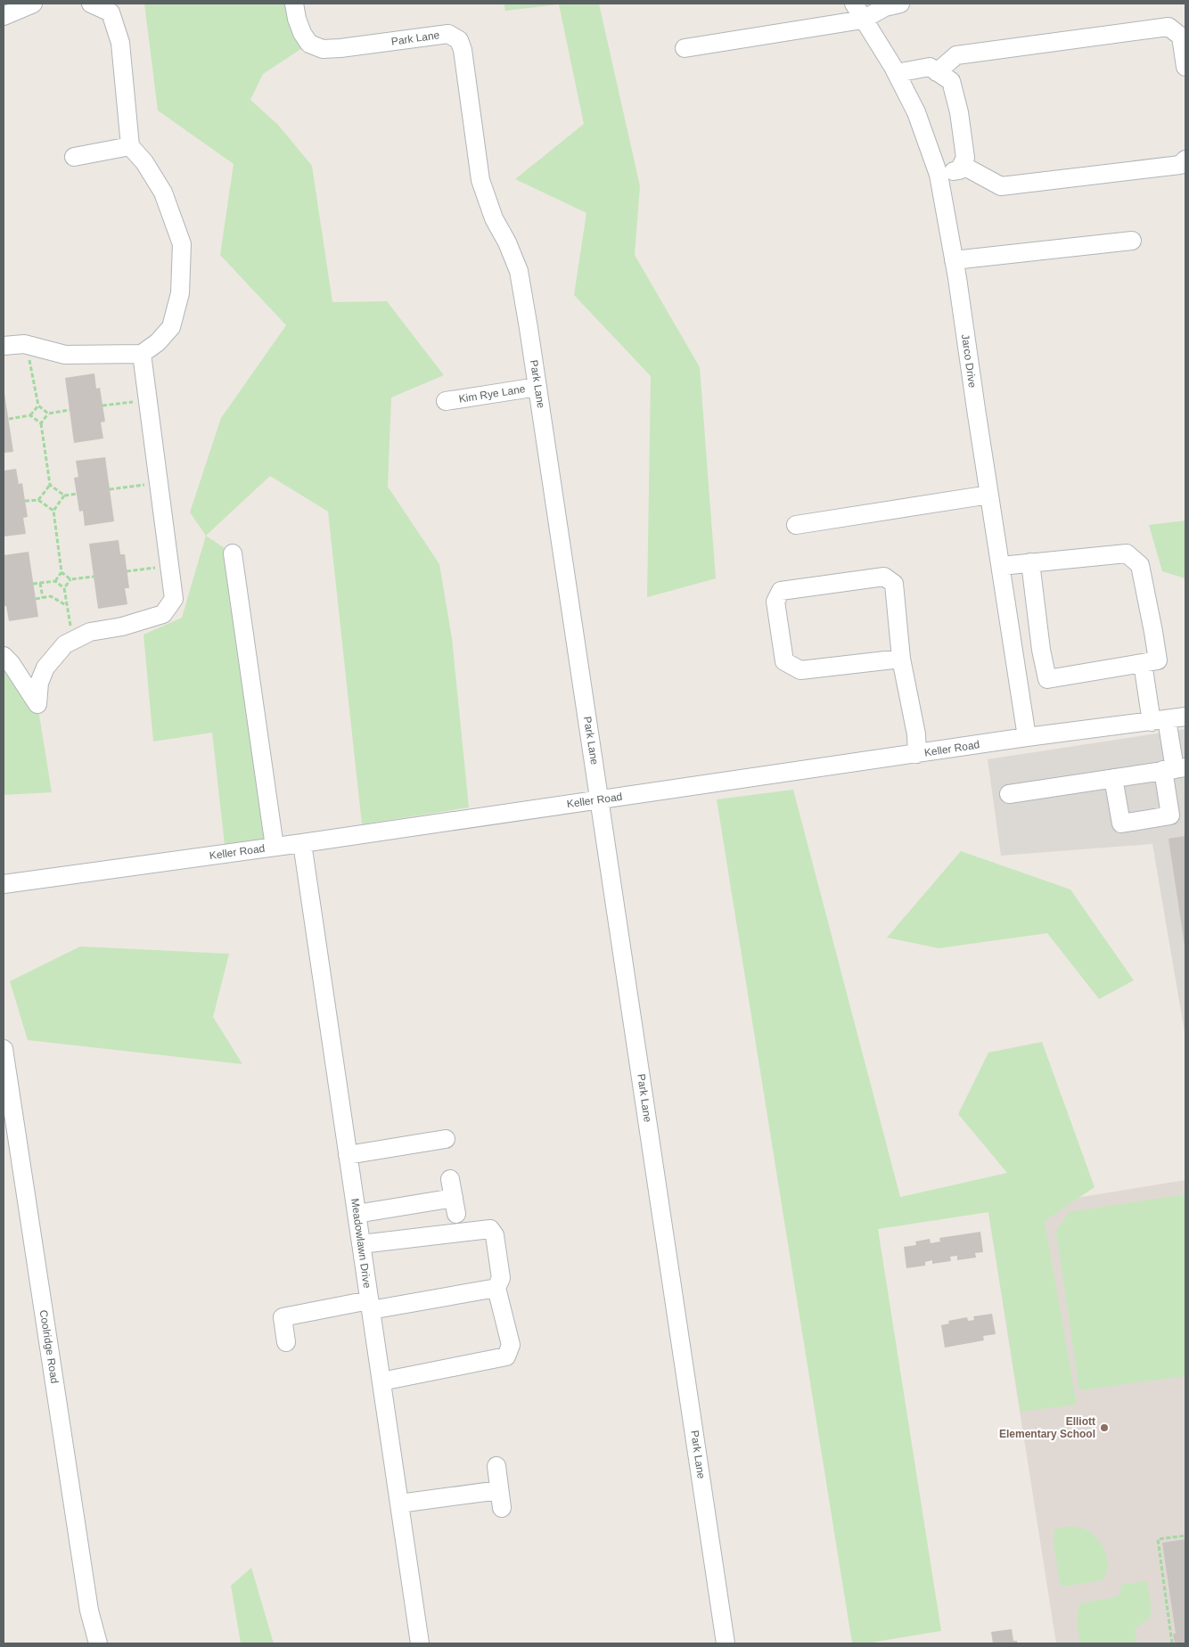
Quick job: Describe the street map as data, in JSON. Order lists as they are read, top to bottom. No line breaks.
{"streets":{"street":["Park Lane","Jarco Drive","Kim Rye Lane","Keller Road","Meadowlawn Drive","Coolridge Road"]},"crossings":[["Park Lane","Kim Rye Lane"],["Park Lane","Keller Road"],["Jarco Drive","Keller Road"],["Keller Road","Meadowlawn Drive"]],"places":["Elliott Elementary School"]}
